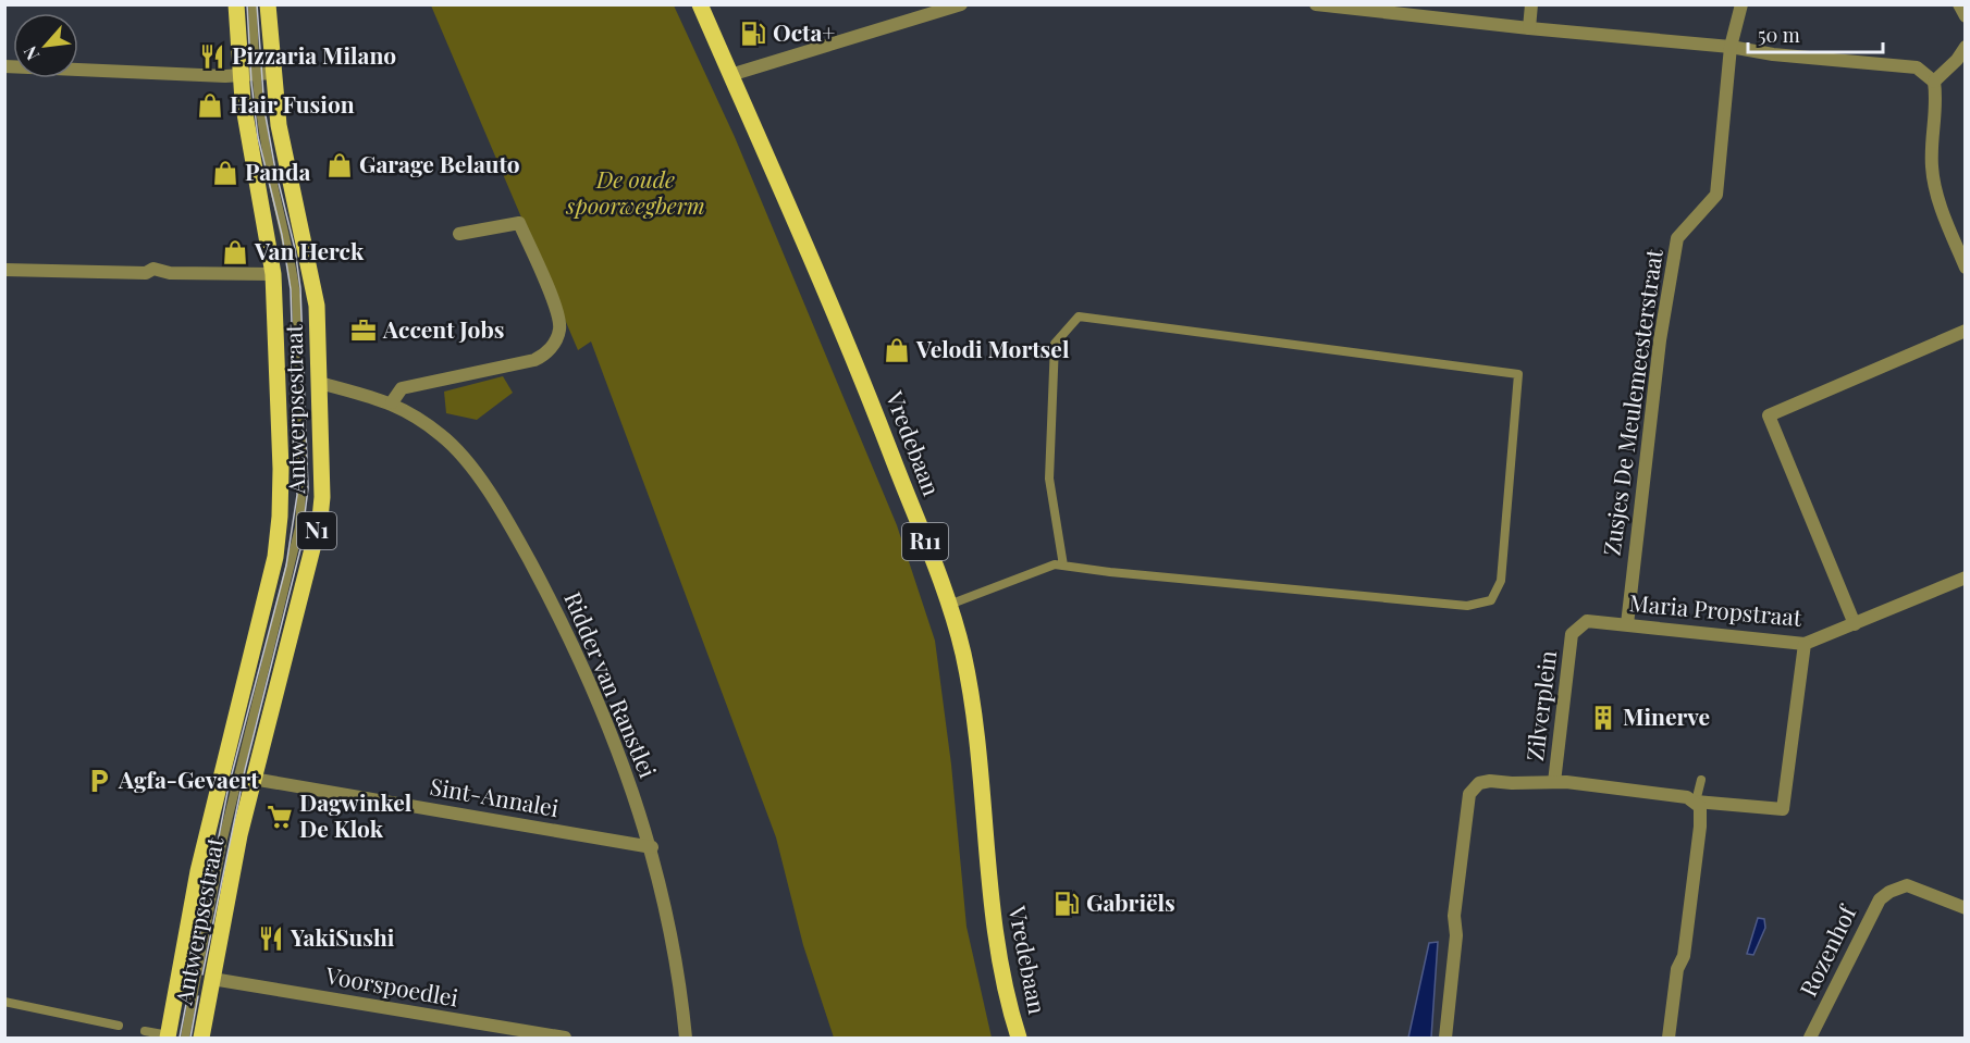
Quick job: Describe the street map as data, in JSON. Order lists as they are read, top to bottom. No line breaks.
{"streets":{"main road":["Antwerpsestraat","Vredebaan","N1","R11"],"street":["Zusjes De Meulemeesterstraat","Maria Propstraat","Ridder van Ranstlei","Zilverplein","Sint-Annalei","Rozenhof","Voorspoedlei"]},"crossings":[["Zusjes De Meulemeesterstraat","Maria Propstraat"],["Antwerpsestraat","Ridder van Ranstlei"],["Antwerpsestraat","Sint-Annalei"],["Antwerpsestraat","Voorspoedlei"],["Maria Propstraat","Zilverplein"],["Ridder van Ranstlei","Sint-Annalei"]],"parks":["De oude spoorwegberm"],"places":{"fuel station":["Octa+","Gabriëls"],"restaurant":["Pizzaria Milano","YakiSushi"],"shop":["Hair Fusion","Garage Belauto","Panda","Van Herck","Velodi Mortsel"],"office":["Accent Jobs"],"building":["Minerve"],"parking":["Agfa-Gevaert"],"supermarket":["Dagwinkel De Klok"]},"scale_bar":"50 m","north":"bottom left"}
